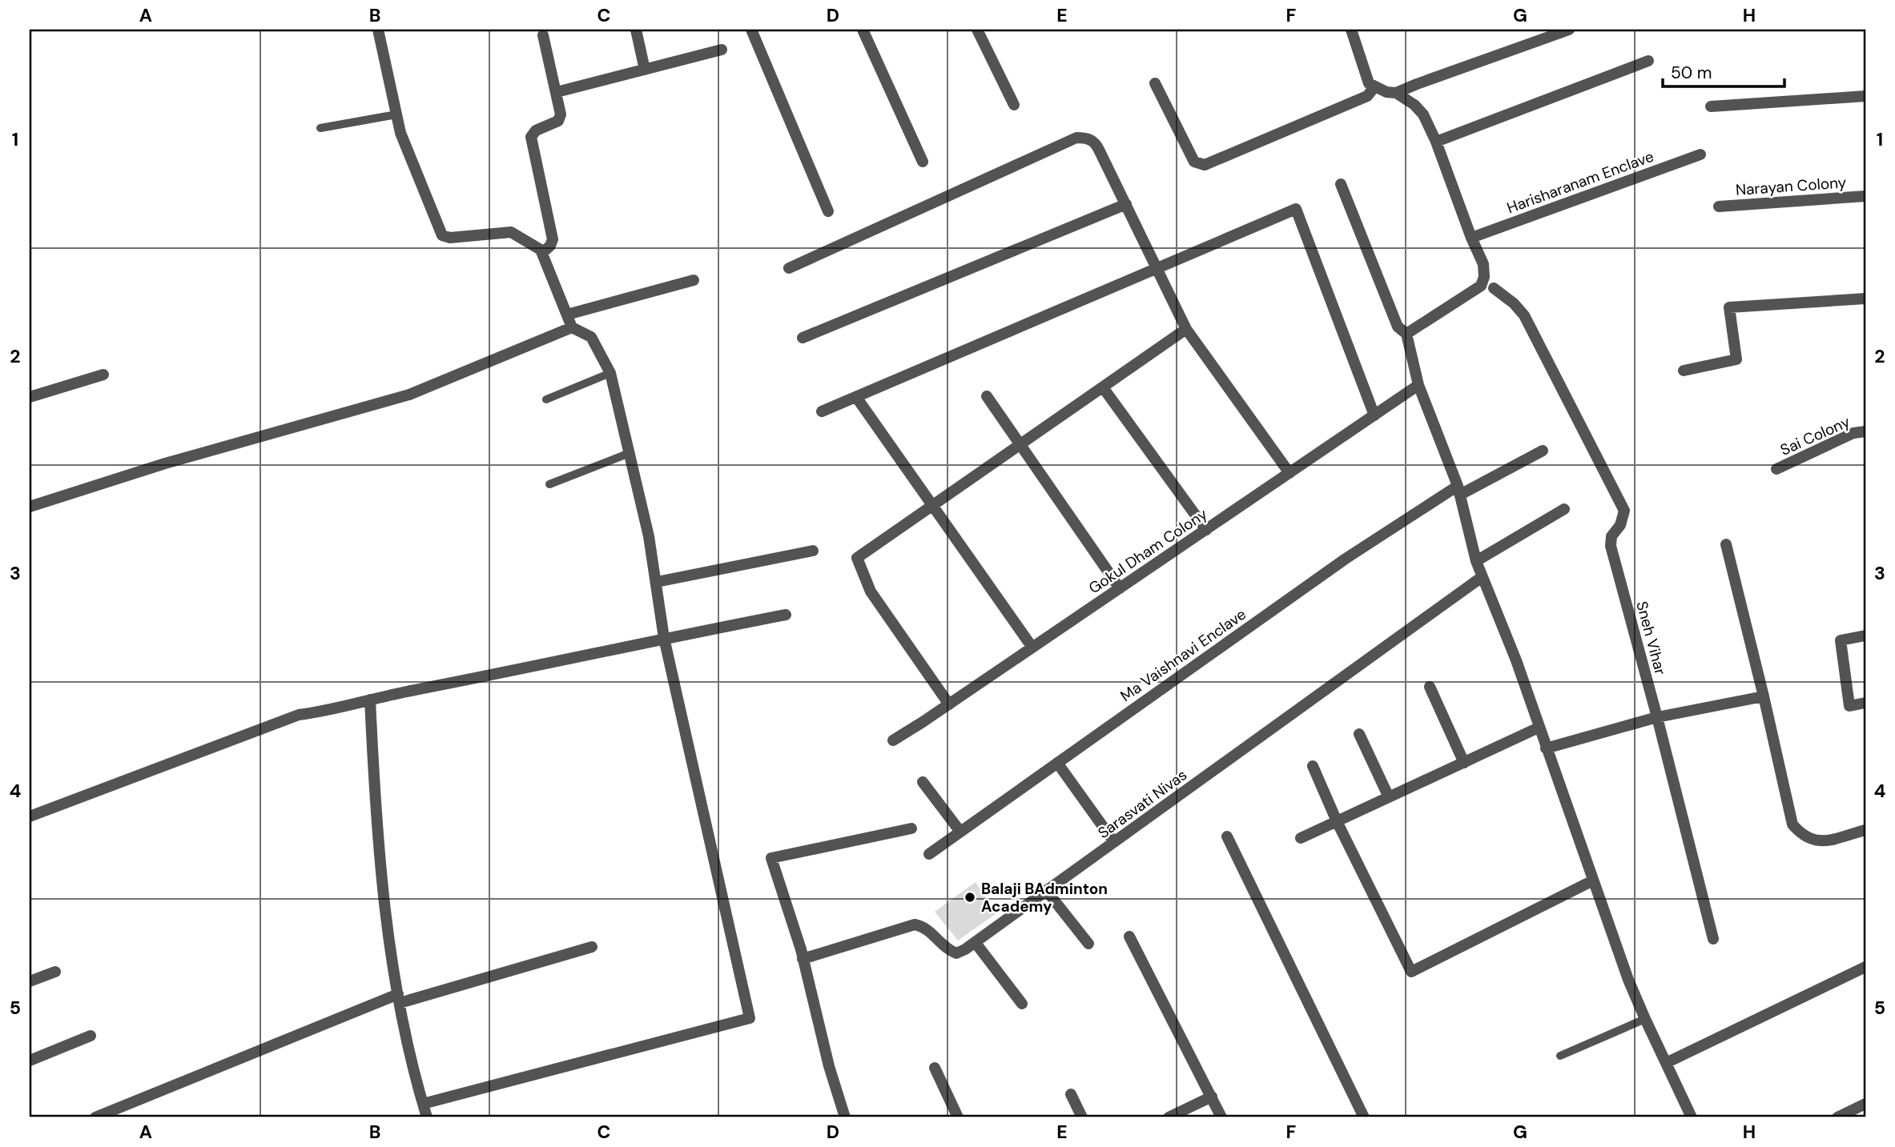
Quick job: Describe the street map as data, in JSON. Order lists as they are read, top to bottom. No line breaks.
{"streets":{"street":["Harisharanam Enclave","Narayan Colony","Sai Colony","Gokul Dham Colony","Sneh Vihar","Ma Vaishnavi Enclave","Sarasvati Nivas"]},"places":["Balaji BAdminton Academy"],"scale_bar":"50 m","grid":{"columns":["A","B","C","D","E","F","G","H"],"rows":["1","2","3","4","5"]}}
